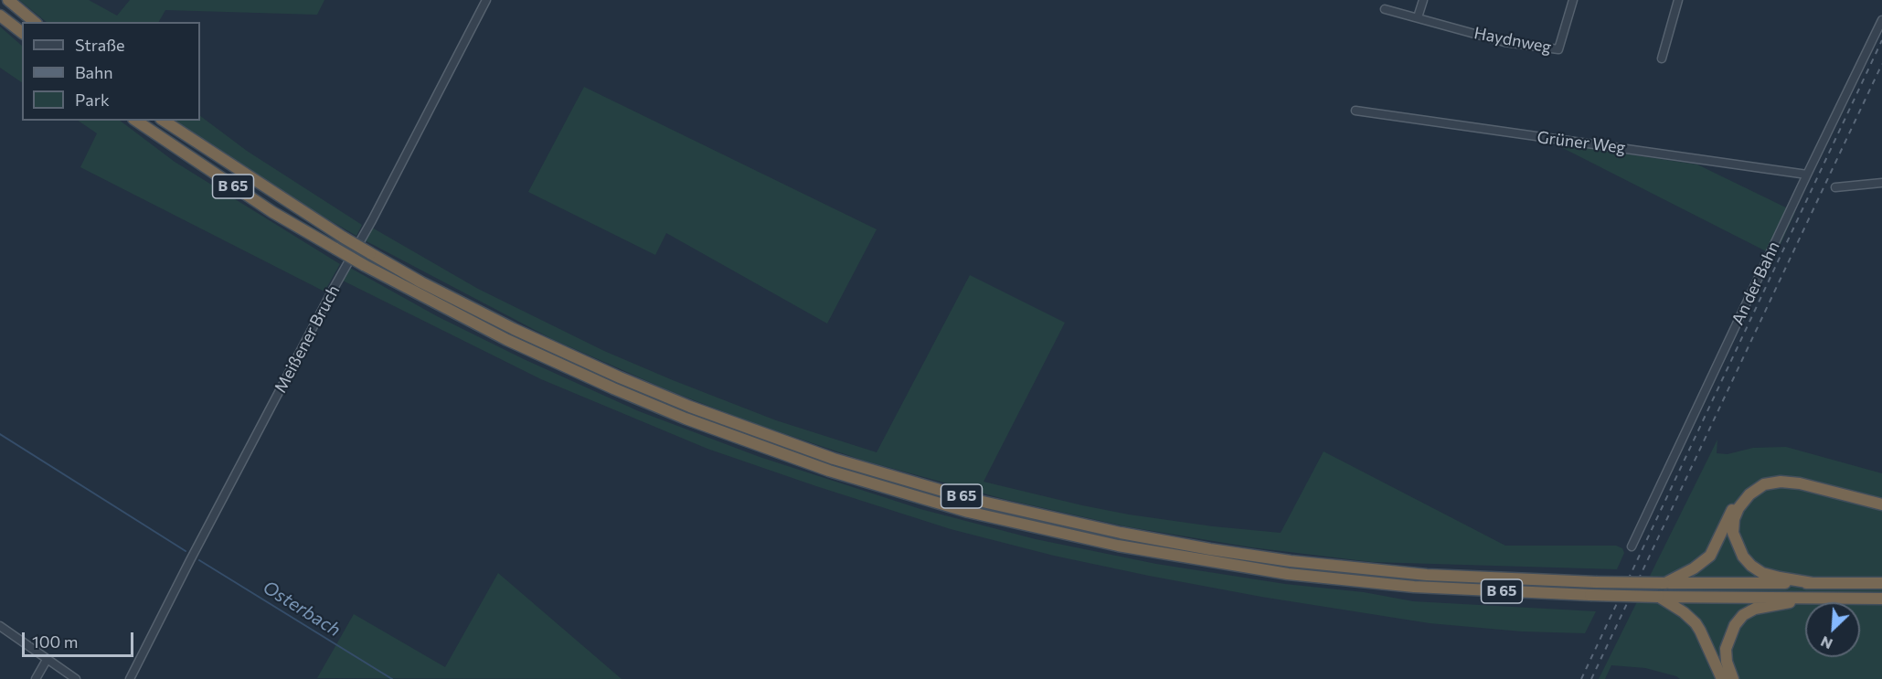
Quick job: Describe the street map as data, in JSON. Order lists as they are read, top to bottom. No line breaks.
{"streets":{"highway":["B 65"],"street":["Haydnweg","Grüner Weg","An der Bahn","Meißener Bruch"]},"crossings":[["Grüner Weg","An der Bahn"]],"water":["Osterbach"],"legend":["Straße","Bahn","Park"],"scale_bar":"100 m","north":"bottom left"}
